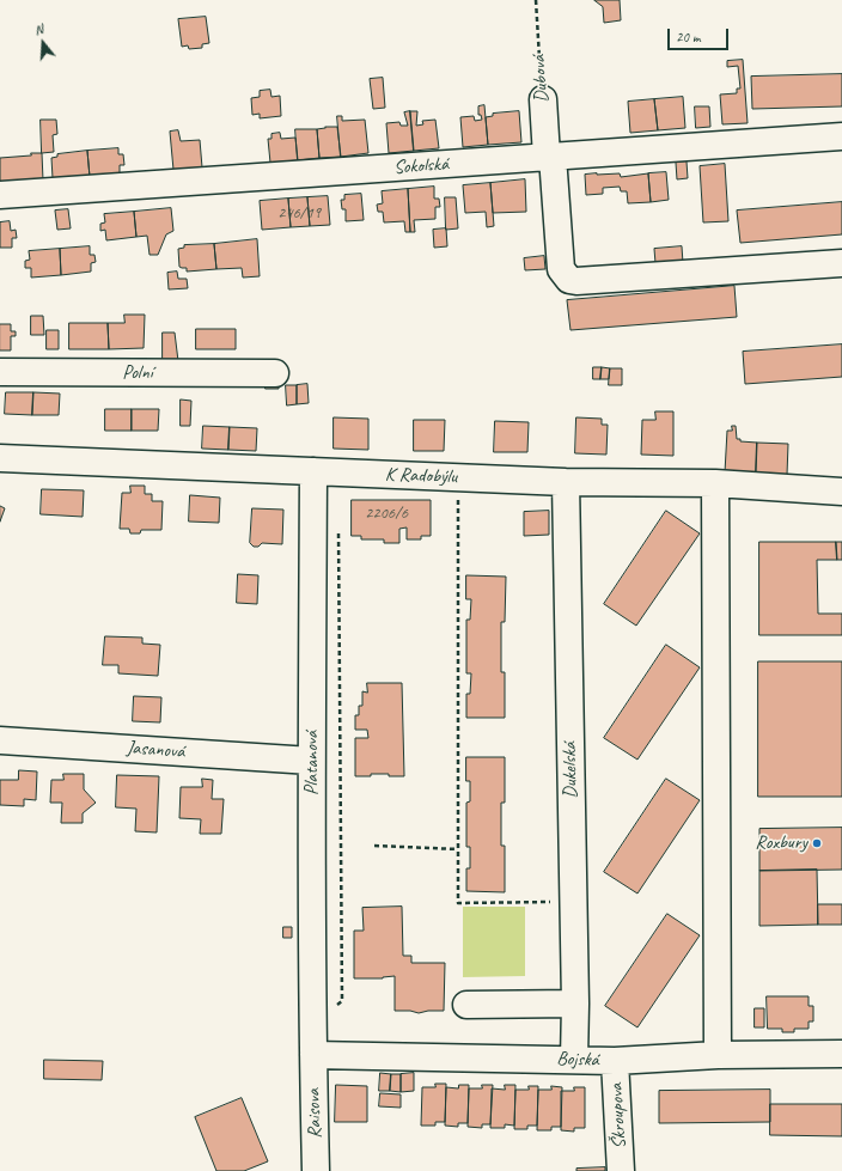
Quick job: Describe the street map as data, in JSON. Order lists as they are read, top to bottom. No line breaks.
{"streets":{"street":["Dubová","Sokolská","Polní","K Radobýlu","Jasanová","Platanová","Dukelská","Bojská","Raisova","Škroupova"]},"crossings":[["Dubová","Sokolská"],["K Radobýlu","Platanová"],["K Radobýlu","Dukelská"],["Jasanová","Platanová"],["Platanová","Bojská"],["Platanová","Raisova"],["Dukelská","Bojská"],["Bojská","Raisova"],["Bojská","Škroupova"]],"places":["Roxbury"],"house_numbers":["246/19","2206/6"],"scale_bar":"20 m","north":"top"}
